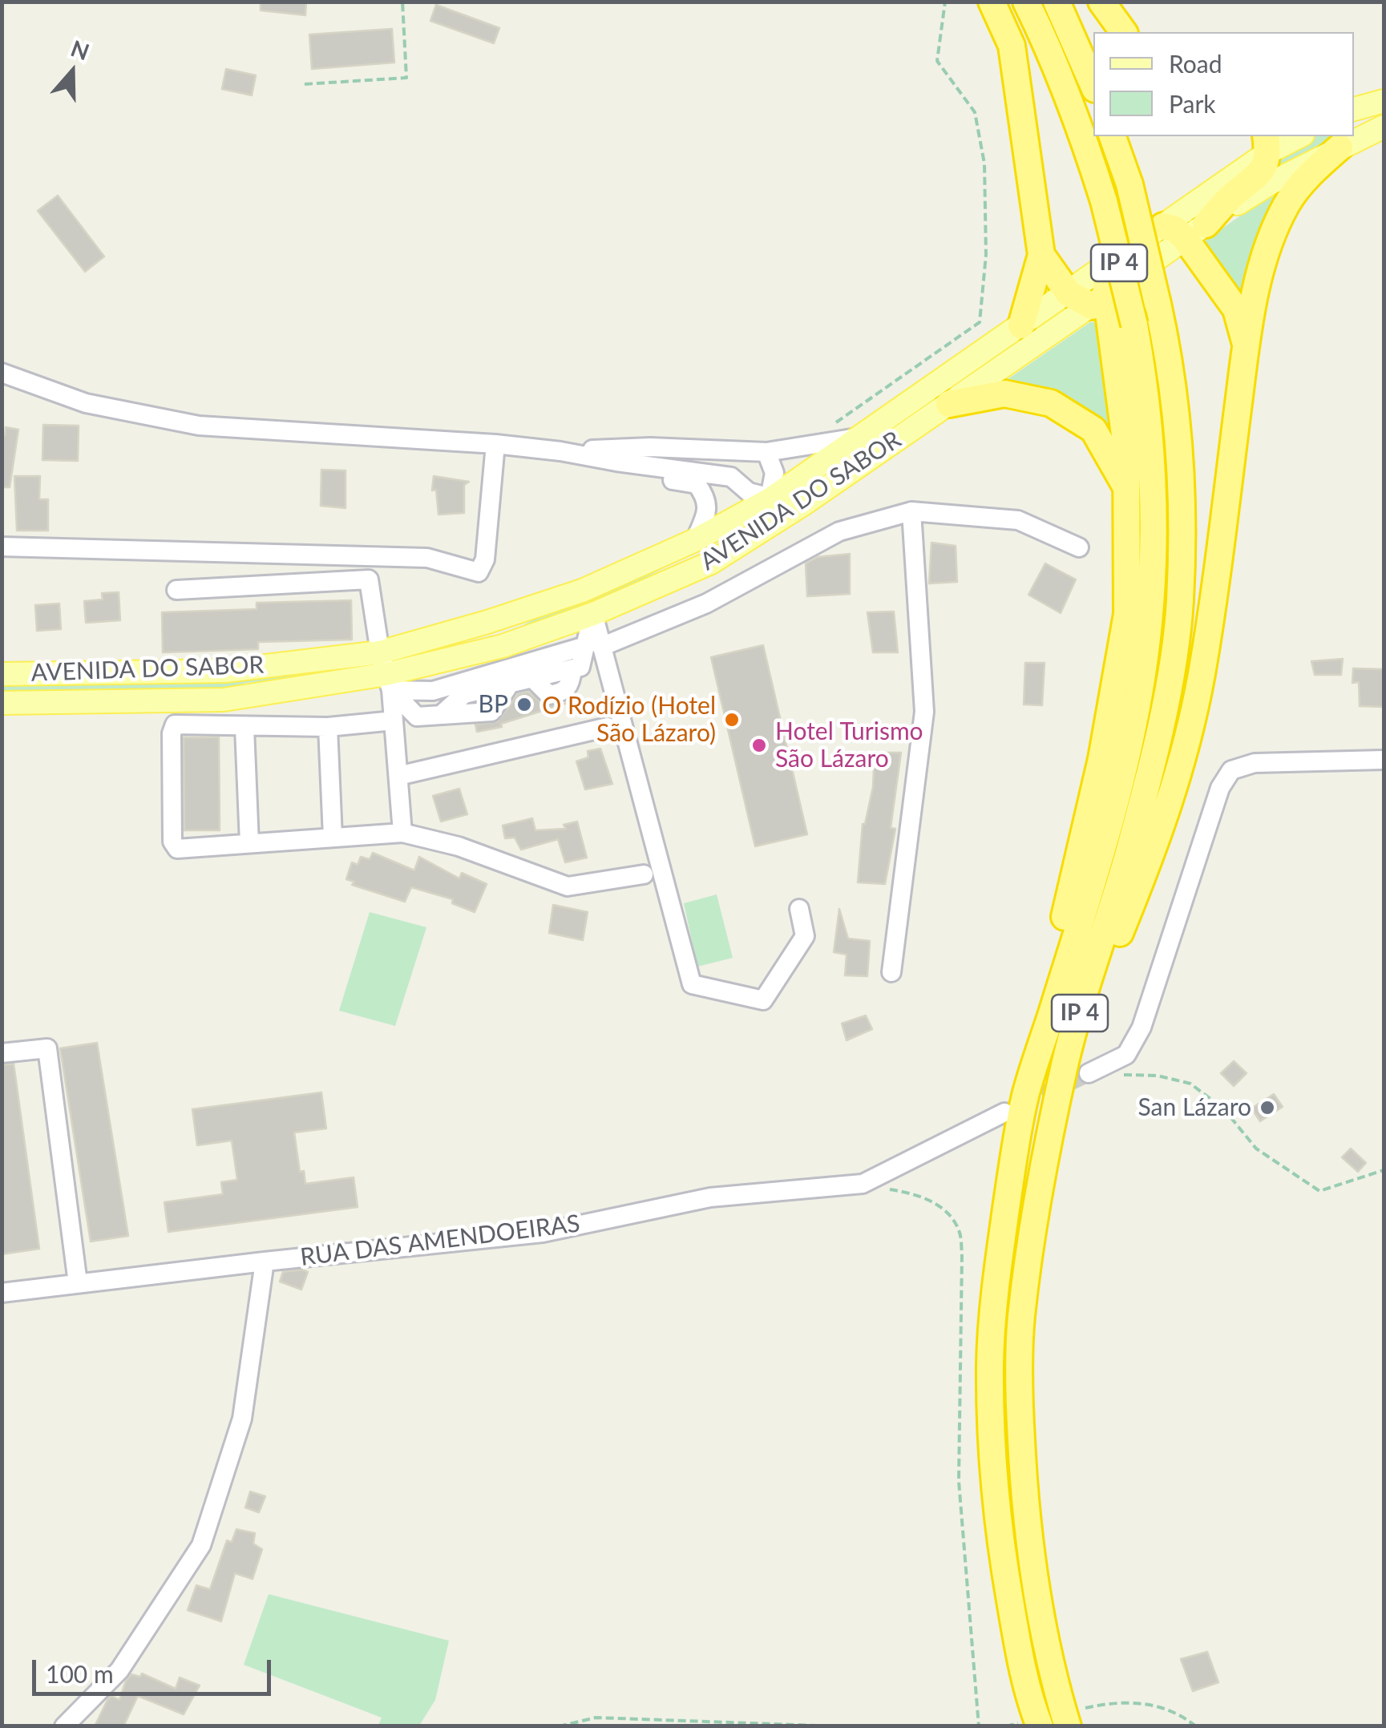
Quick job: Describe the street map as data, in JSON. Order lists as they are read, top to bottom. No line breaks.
{"streets":{"highway":["IP 4"],"main road":["AVENIDA DO SABOR"],"street":["RUA DAS AMENDOEIRAS"]},"places":["BP","O Rodízio (Hotel São Lázaro)","Hotel Turismo São Lázaro","San Lázaro"],"legend":["Road","Park"],"scale_bar":"100 m","north":"top"}
